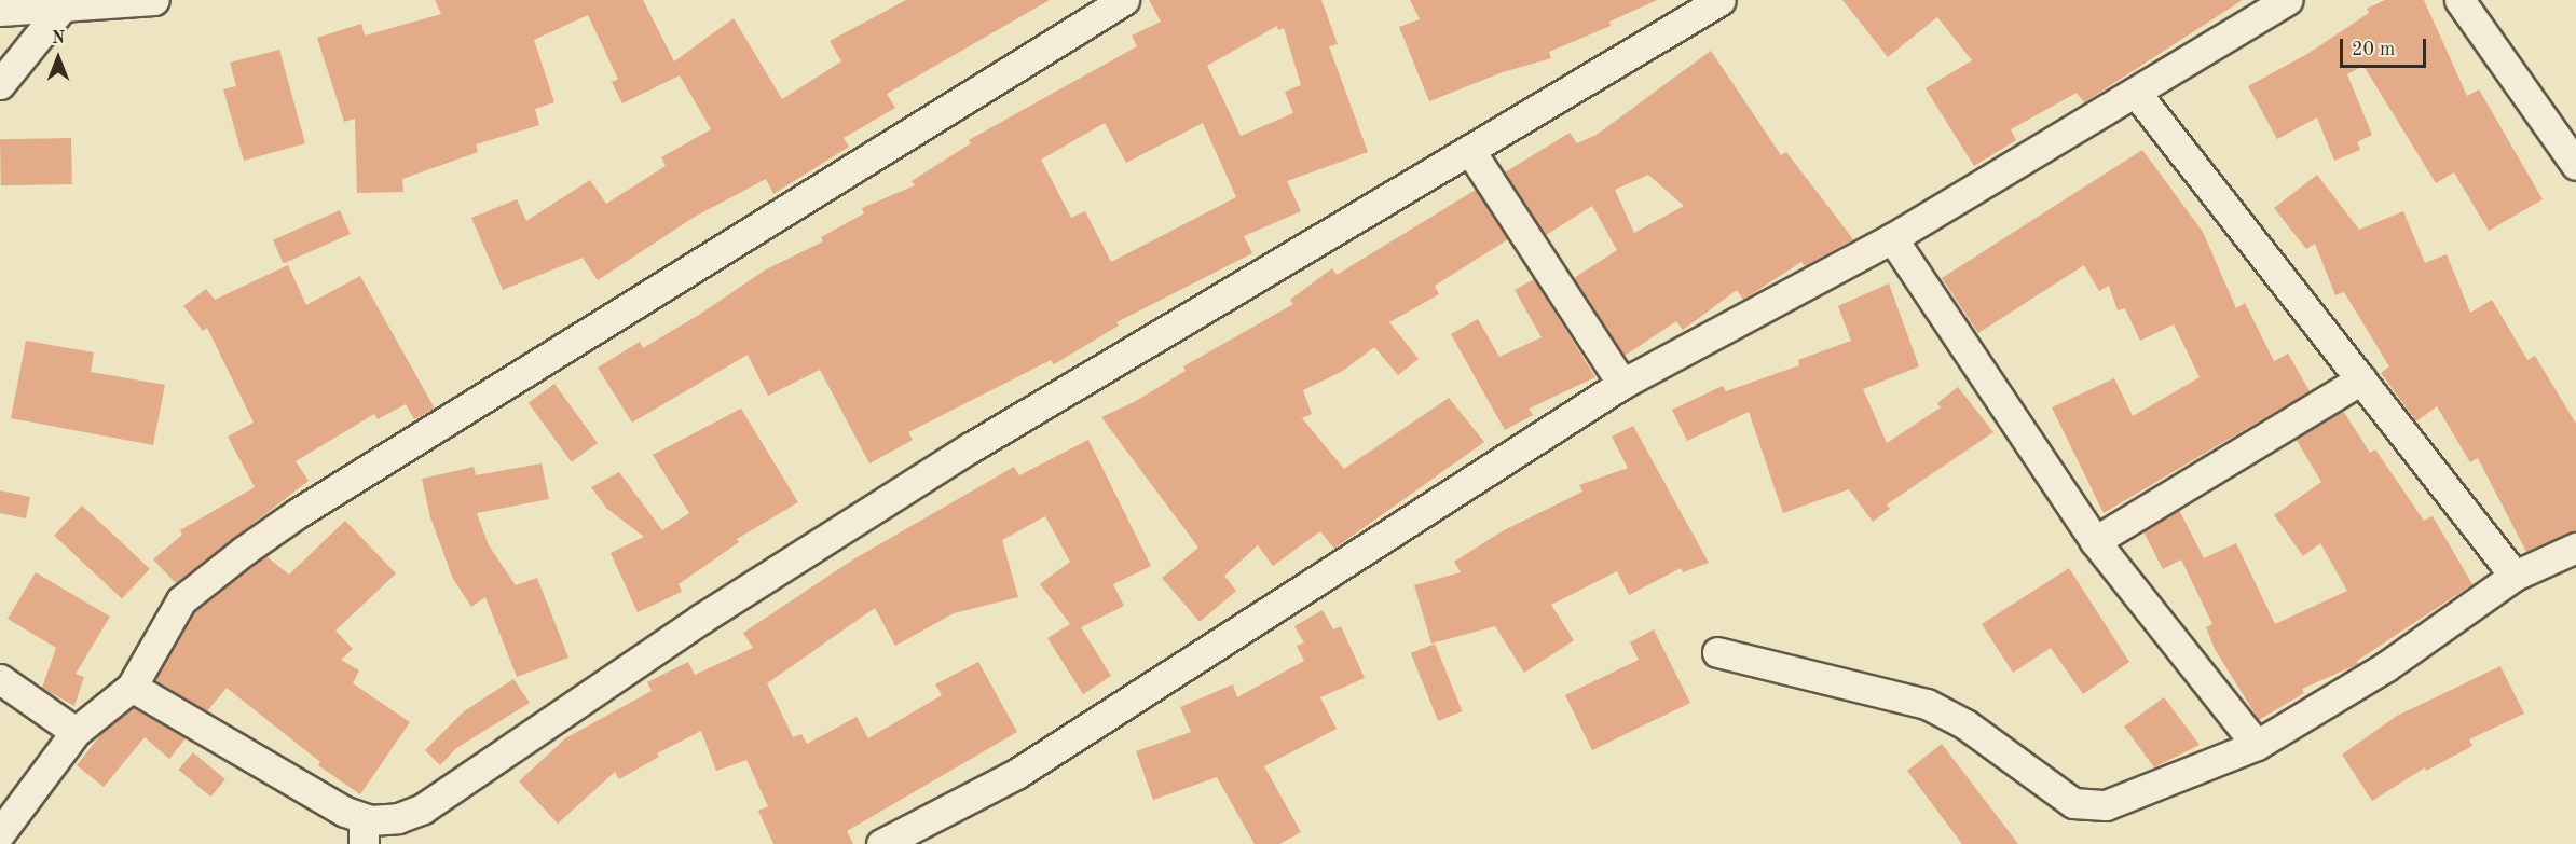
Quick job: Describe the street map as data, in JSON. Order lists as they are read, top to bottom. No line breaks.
{"scale_bar":"20 m","north":"top"}
